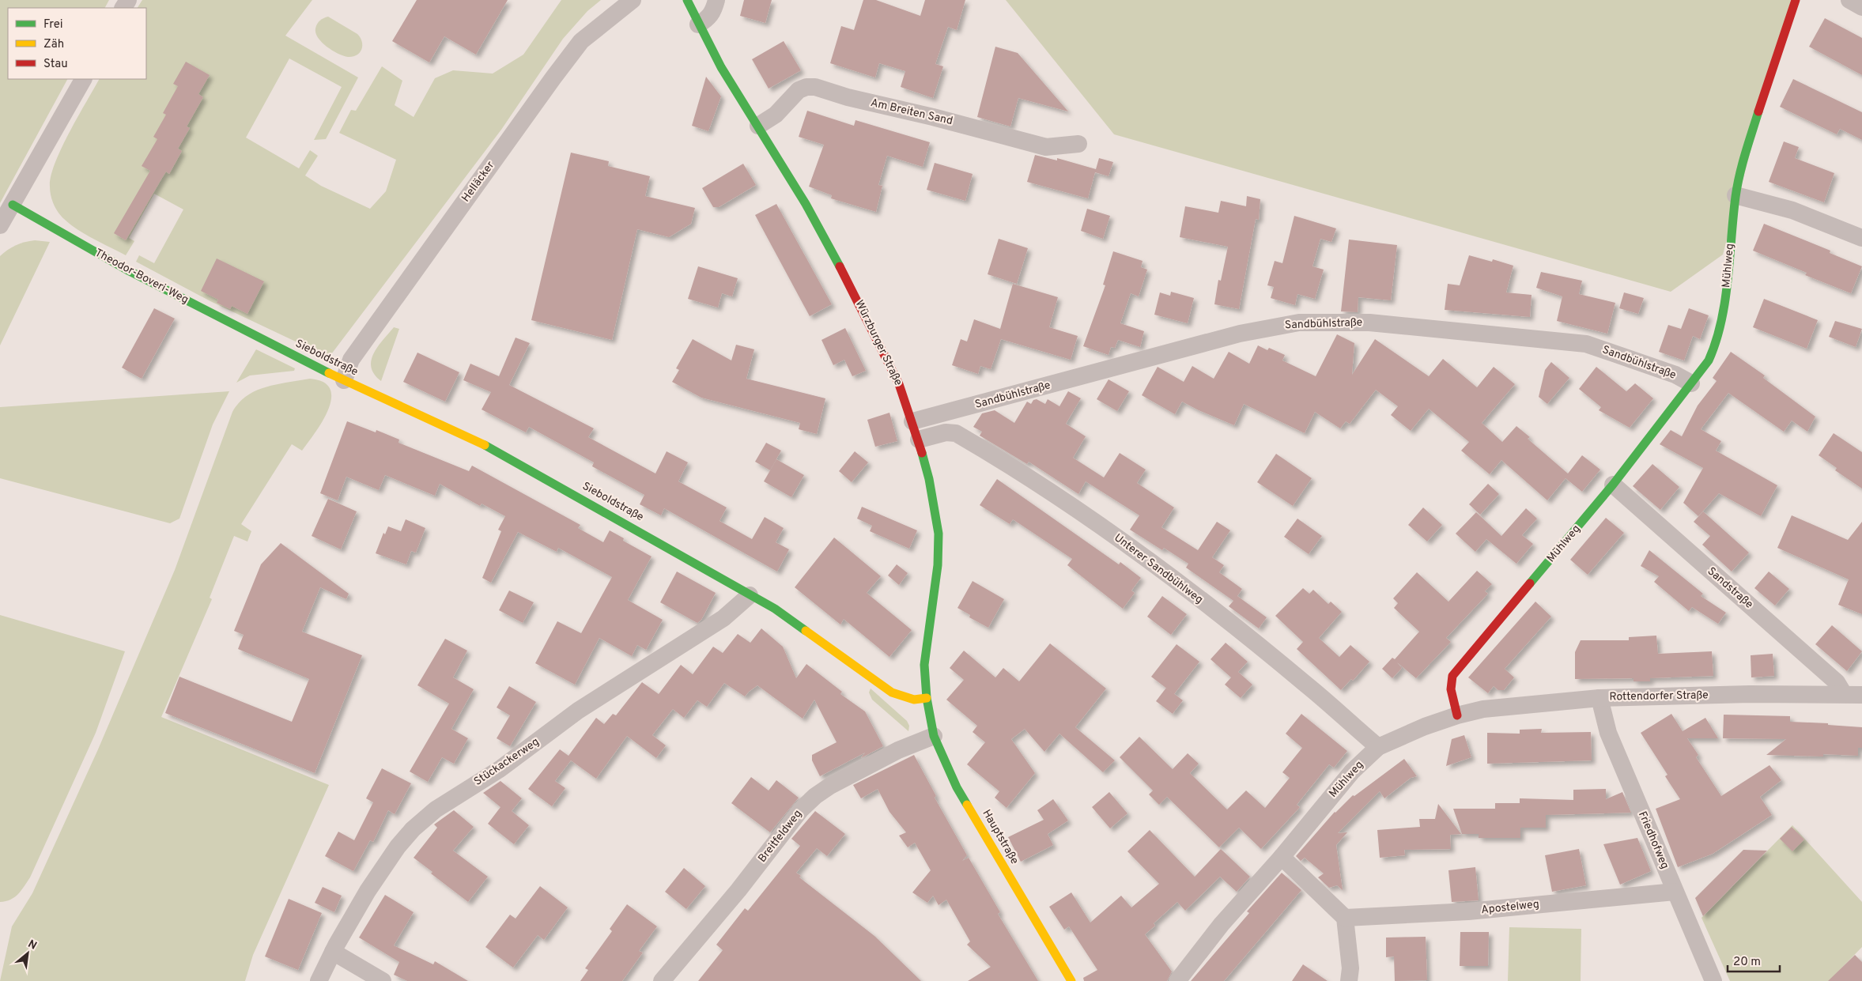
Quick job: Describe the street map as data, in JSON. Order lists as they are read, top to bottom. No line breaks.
{"streets":{"street":["Am Breiten Sand","Helläcker","Mühlweg","Theodor-Boveri-Weg","Sandbühlstraße","Würzburger Straße","Sieboldstraße","Unterer Sandbühlweg","Sandstraße","Rottendorfer Straße","Stückackerweg","Breitfeldweg","Hauptstraße","Friedhofweg","Apostelweg"]},"crossings":[["Am Breiten Sand","Würzburger Straße"],["Helläcker","Sieboldstraße"],["Mühlweg","Sandbühlstraße"],["Mühlweg","Unterer Sandbühlweg"],["Mühlweg","Sandstraße"],["Mühlweg","Rottendorfer Straße"],["Theodor-Boveri-Weg","Sieboldstraße"],["Sandbühlstraße","Würzburger Straße"],["Würzburger Straße","Sieboldstraße"],["Würzburger Straße","Unterer Sandbühlweg"],["Würzburger Straße","Hauptstraße"],["Sieboldstraße","Stückackerweg"],["Sieboldstraße","Hauptstraße"],["Sandstraße","Rottendorfer Straße"],["Rottendorfer Straße","Friedhofweg"],["Breitfeldweg","Hauptstraße"],["Friedhofweg","Apostelweg"]],"legend":["Frei","Zäh","Stau"],"scale_bar":"20 m","north":"top right"}
